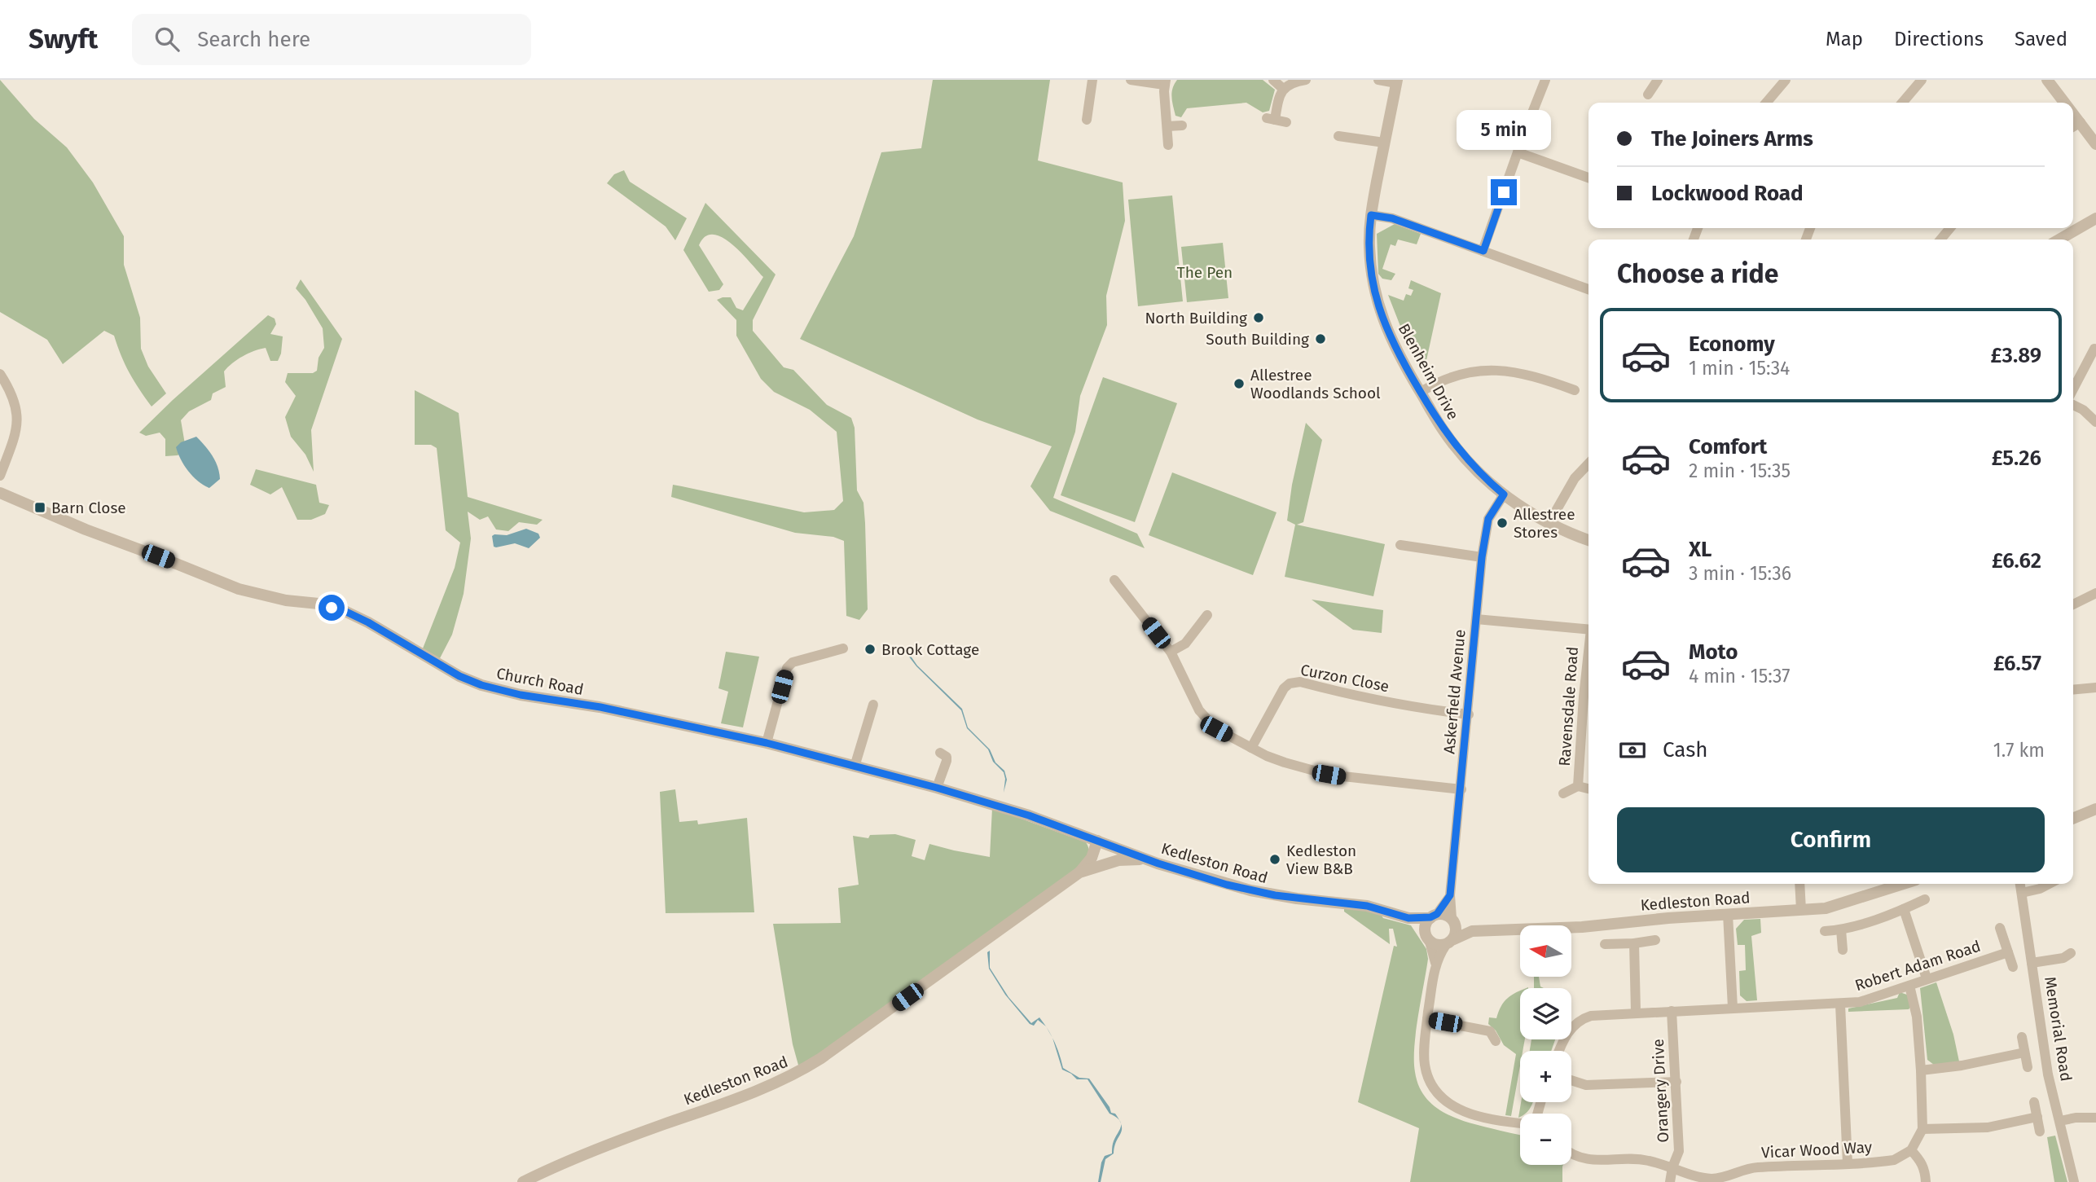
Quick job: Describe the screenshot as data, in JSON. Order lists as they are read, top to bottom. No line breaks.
{"streets":{"street":["Blenheim Drive","Curzon Close","Church Road","Askerfield Avenue","Ravensdale Road","Kedleston Road","Robert Adam Road","Memorial Road","Orangery Drive","Vicar Wood Way"]},"crossings":[["Blenheim Drive","Askerfield Avenue"],["Curzon Close","Askerfield Avenue"],["Church Road","Kedleston Road"],["Askerfield Avenue","Kedleston Road"],["Robert Adam Road","Orangery Drive"],["Orangery Drive","Vicar Wood Way"]],"parks":["The Pen"],"places":{"other":["North Building","South Building","Allestree Woodlands School","Allestree Stores","Brook Cottage","Kedleston View B&B"],"transit":["Barn Close"]},"north":"left","page":{"header":"Swyft","search":"Search here","nav":["Map","Directions","Saved"],"banner":["The Joiners Arms","Lockwood Road"],"bubble":"5 min","heading":"Choose a ride","list":[{"name":"Economy","note":"1 min · 15:34","value":"£3.89"},{"name":"Comfort","note":"2 min · 15:35","value":"£5.26"},{"name":"XL","note":"3 min · 15:36","value":"£6.62"},{"name":"Moto","note":"4 min · 15:37","value":"£6.57"}],"pay":["Cash","1.7 km"],"buttons":"Confirm","map_buttons":["+","−"]}}
